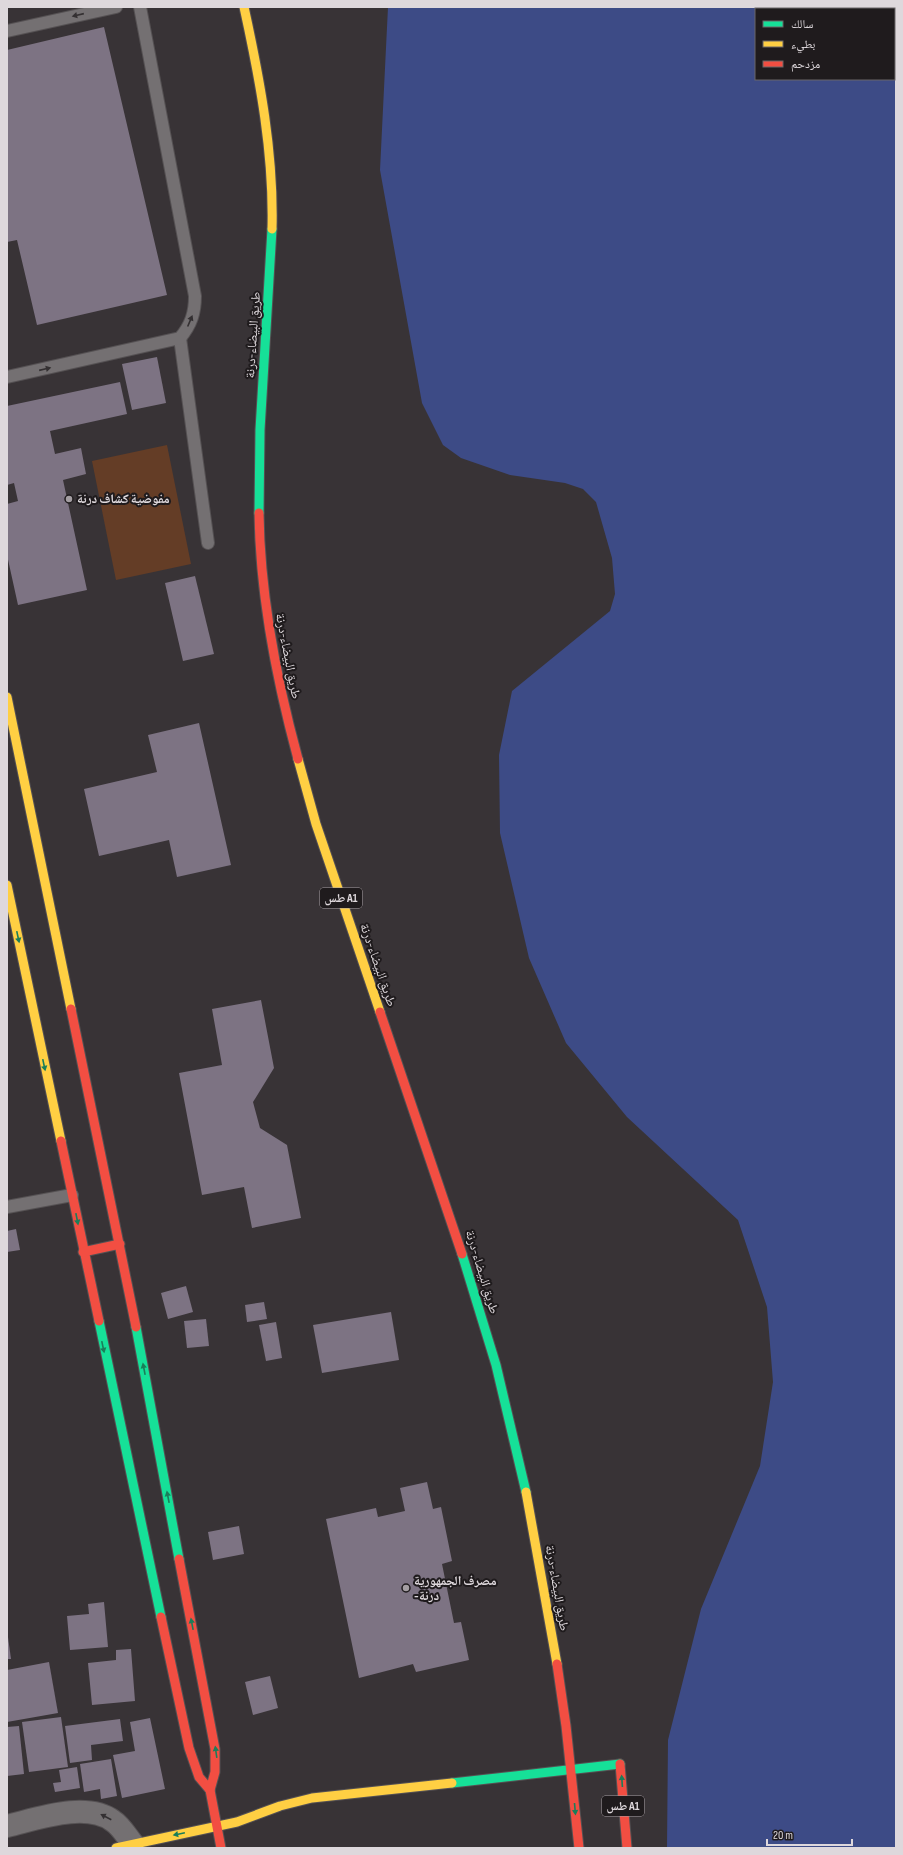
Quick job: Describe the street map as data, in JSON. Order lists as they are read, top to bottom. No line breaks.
{"streets":{"main road":["طريق البيضاء-درنة","طس A1"]},"crossings":[["طريق البيضاء-درنة","طس A1"]],"places":["مفوضية كشاف درنة","مصرف الجمهورية -درنة"],"legend":["سالك","بطيء","مزدحم"],"scale_bar":"20 m"}
